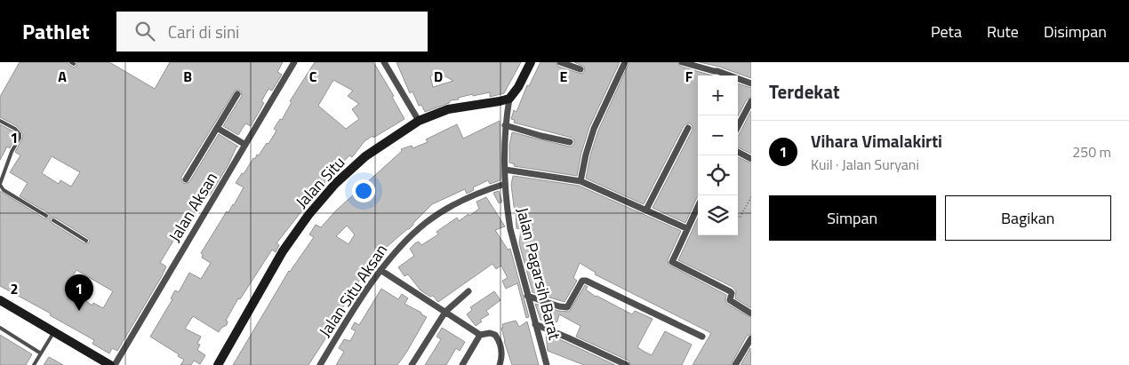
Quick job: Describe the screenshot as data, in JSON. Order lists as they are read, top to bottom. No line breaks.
{"streets":{"street":["Jalan Situ","Jalan Aksan","Jalan Pagarsih Barat","Jalan Situ Aksan"]},"crossings":[["Jalan Situ","Jalan Pagarsih Barat"],["Jalan Pagarsih Barat","Jalan Situ Aksan"]],"page":{"header":"Pathlet","search":"Cari di sini","nav":["Peta","Rute","Disimpan"],"heading":"Terdekat","map_buttons":["+","−"],"list":[{"mark":"1","name":"Vihara Vimalakirti","note":"Kuil · Jalan Suryani","value":"250 m"}],"buttons":["Simpan","Bagikan"],"pins":"1"},"grid":{"columns":["A","B","C","D","E","F"],"rows":["1","2"]}}
